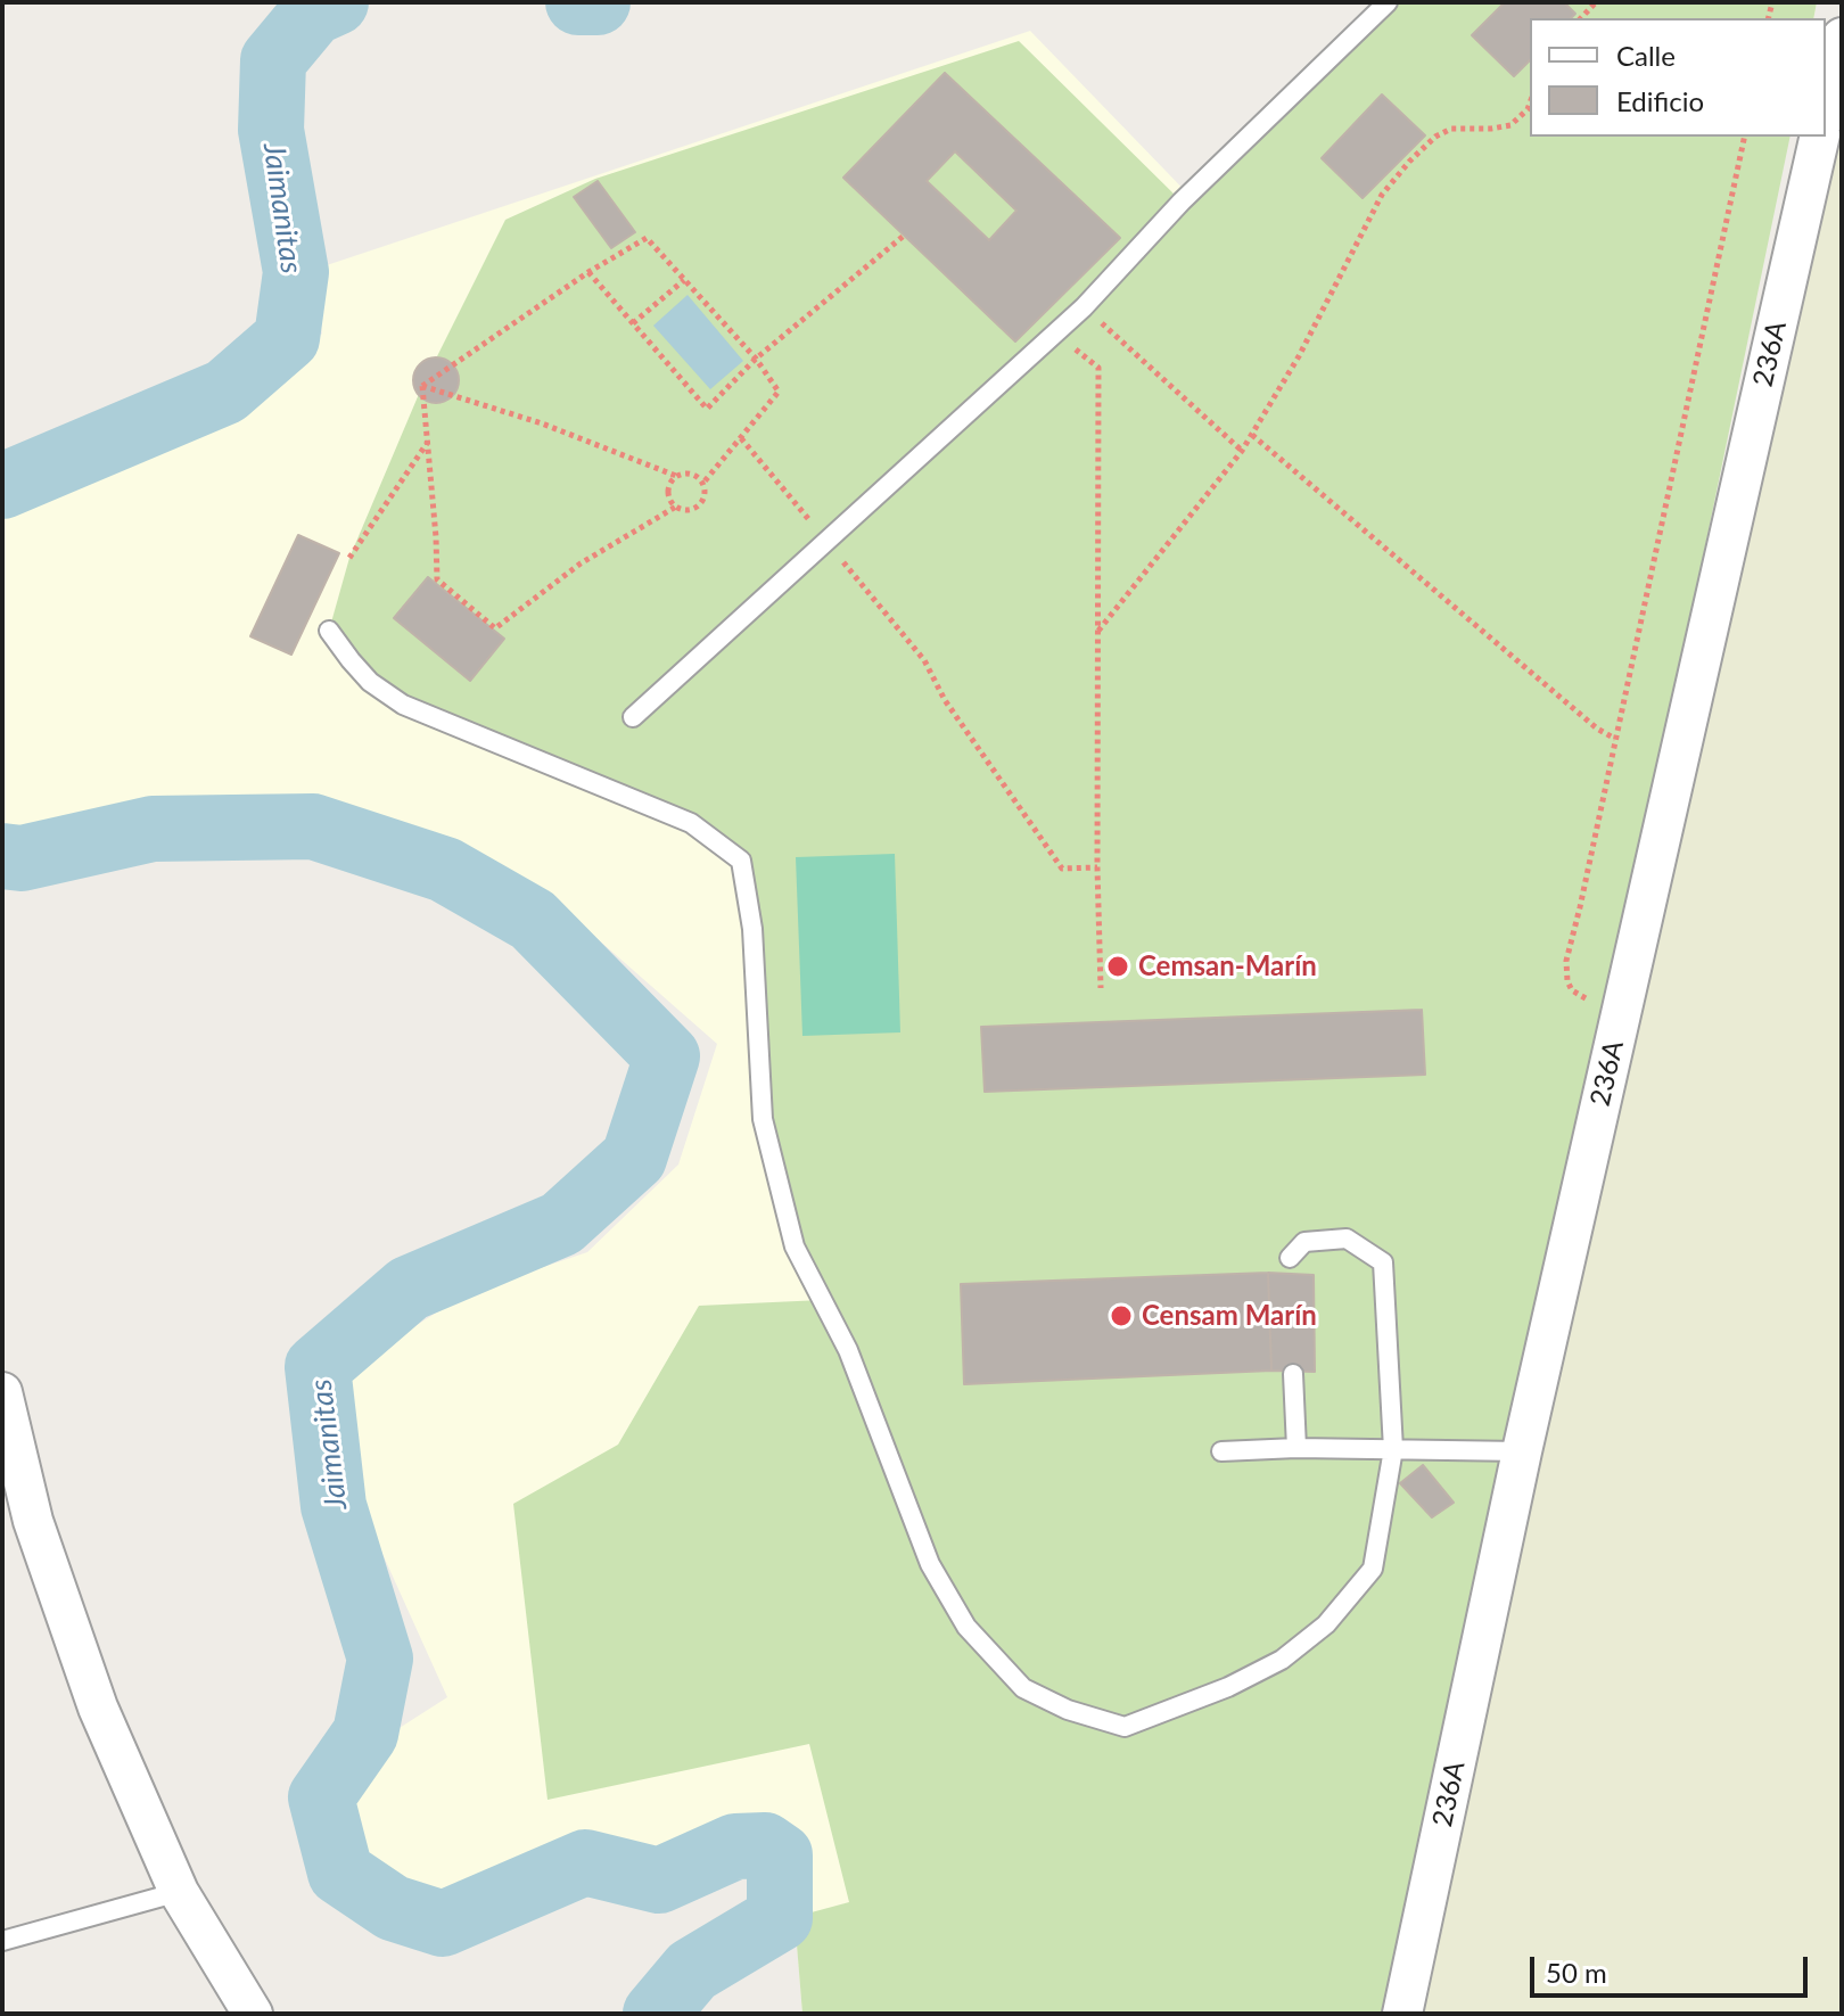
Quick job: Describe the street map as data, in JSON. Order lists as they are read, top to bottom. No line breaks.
{"streets":{"street":["236A"]},"water":["Jaimanitas"],"places":["Cemsan-Marín","Censam Marín"],"legend":["Calle","Edificio"],"scale_bar":"50 m"}
